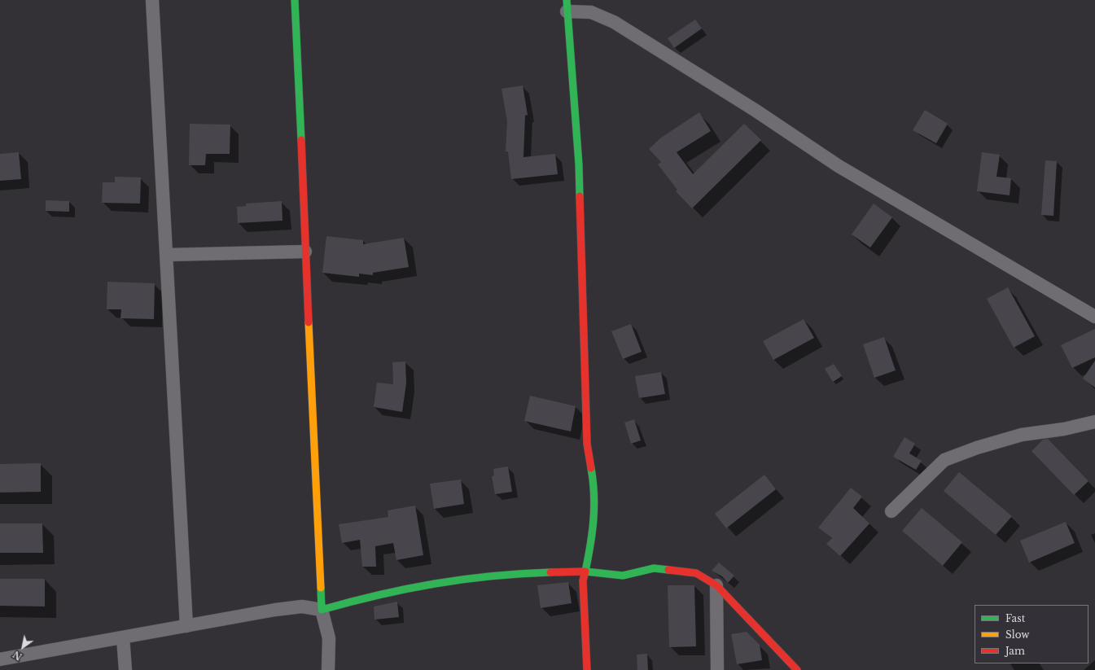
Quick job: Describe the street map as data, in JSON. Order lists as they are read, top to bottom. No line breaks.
{"legend":["Fast","Slow","Jam"],"north":"bottom left"}
